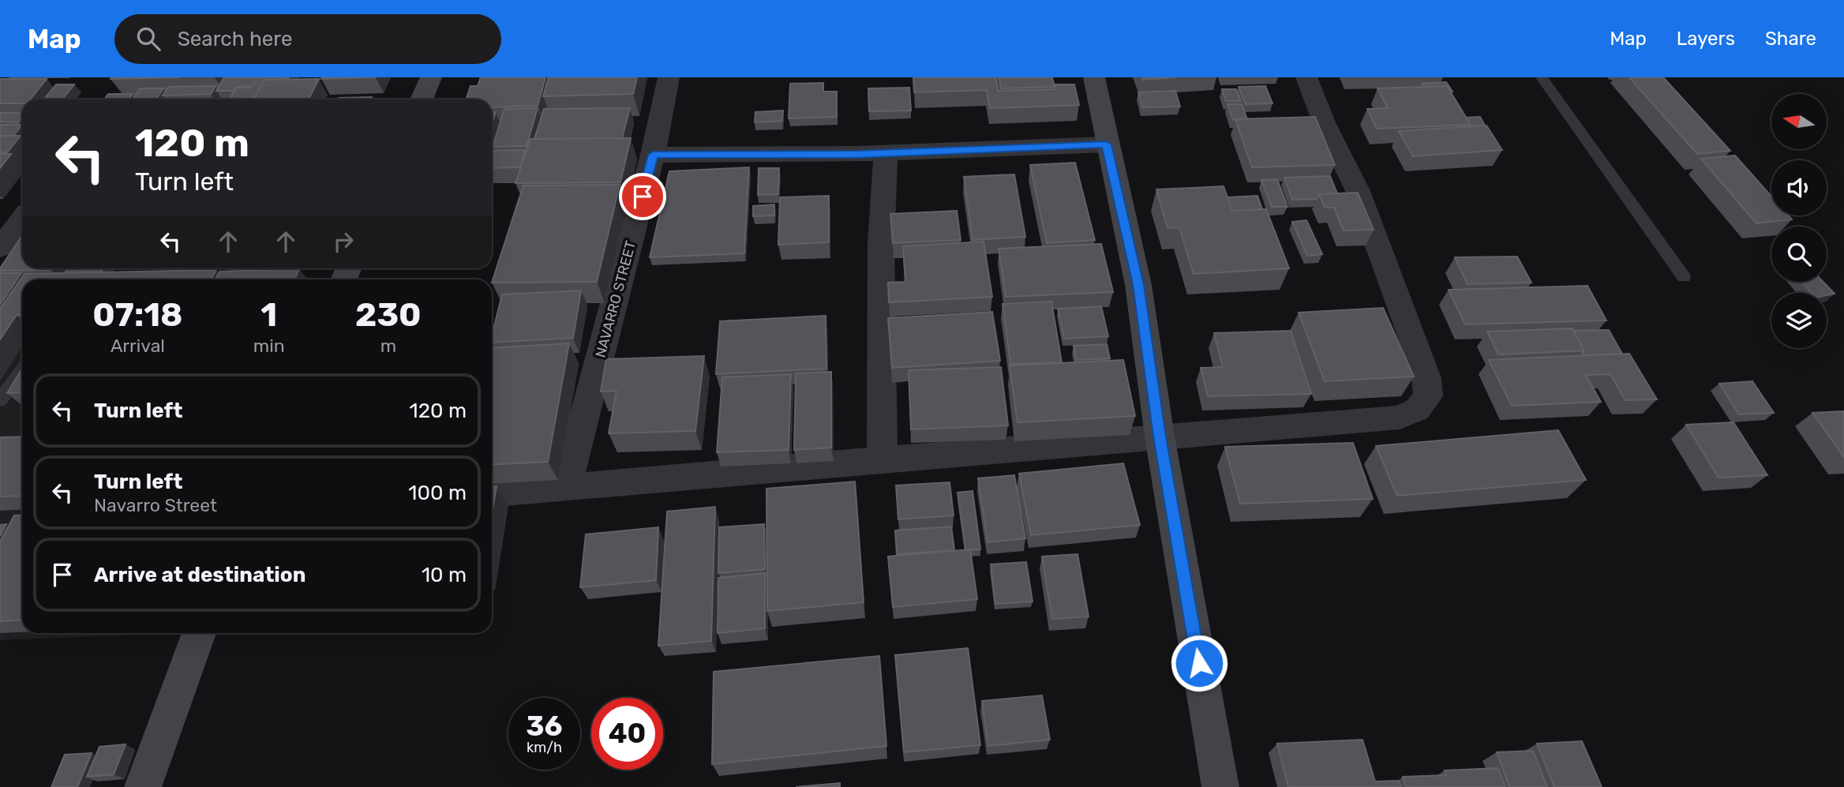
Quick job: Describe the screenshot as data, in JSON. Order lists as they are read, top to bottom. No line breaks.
{"streets":{"street":["NAVARRO STREET"]},"north":"left","page":{"header":"Map","search":"Search here","nav":["Map","Layers","Share"],"turn":["120 m","Turn left"],"eta":["07:18","Arrival","1","min","230","m"],"list":[{"name":"Turn left","value":"120 m"},{"name":"Turn left","note":"Navarro Street","value":"100 m"},{"name":"Arrive at destination","value":"10 m"}],"speed":"36 km/h","limit":"40"}}
